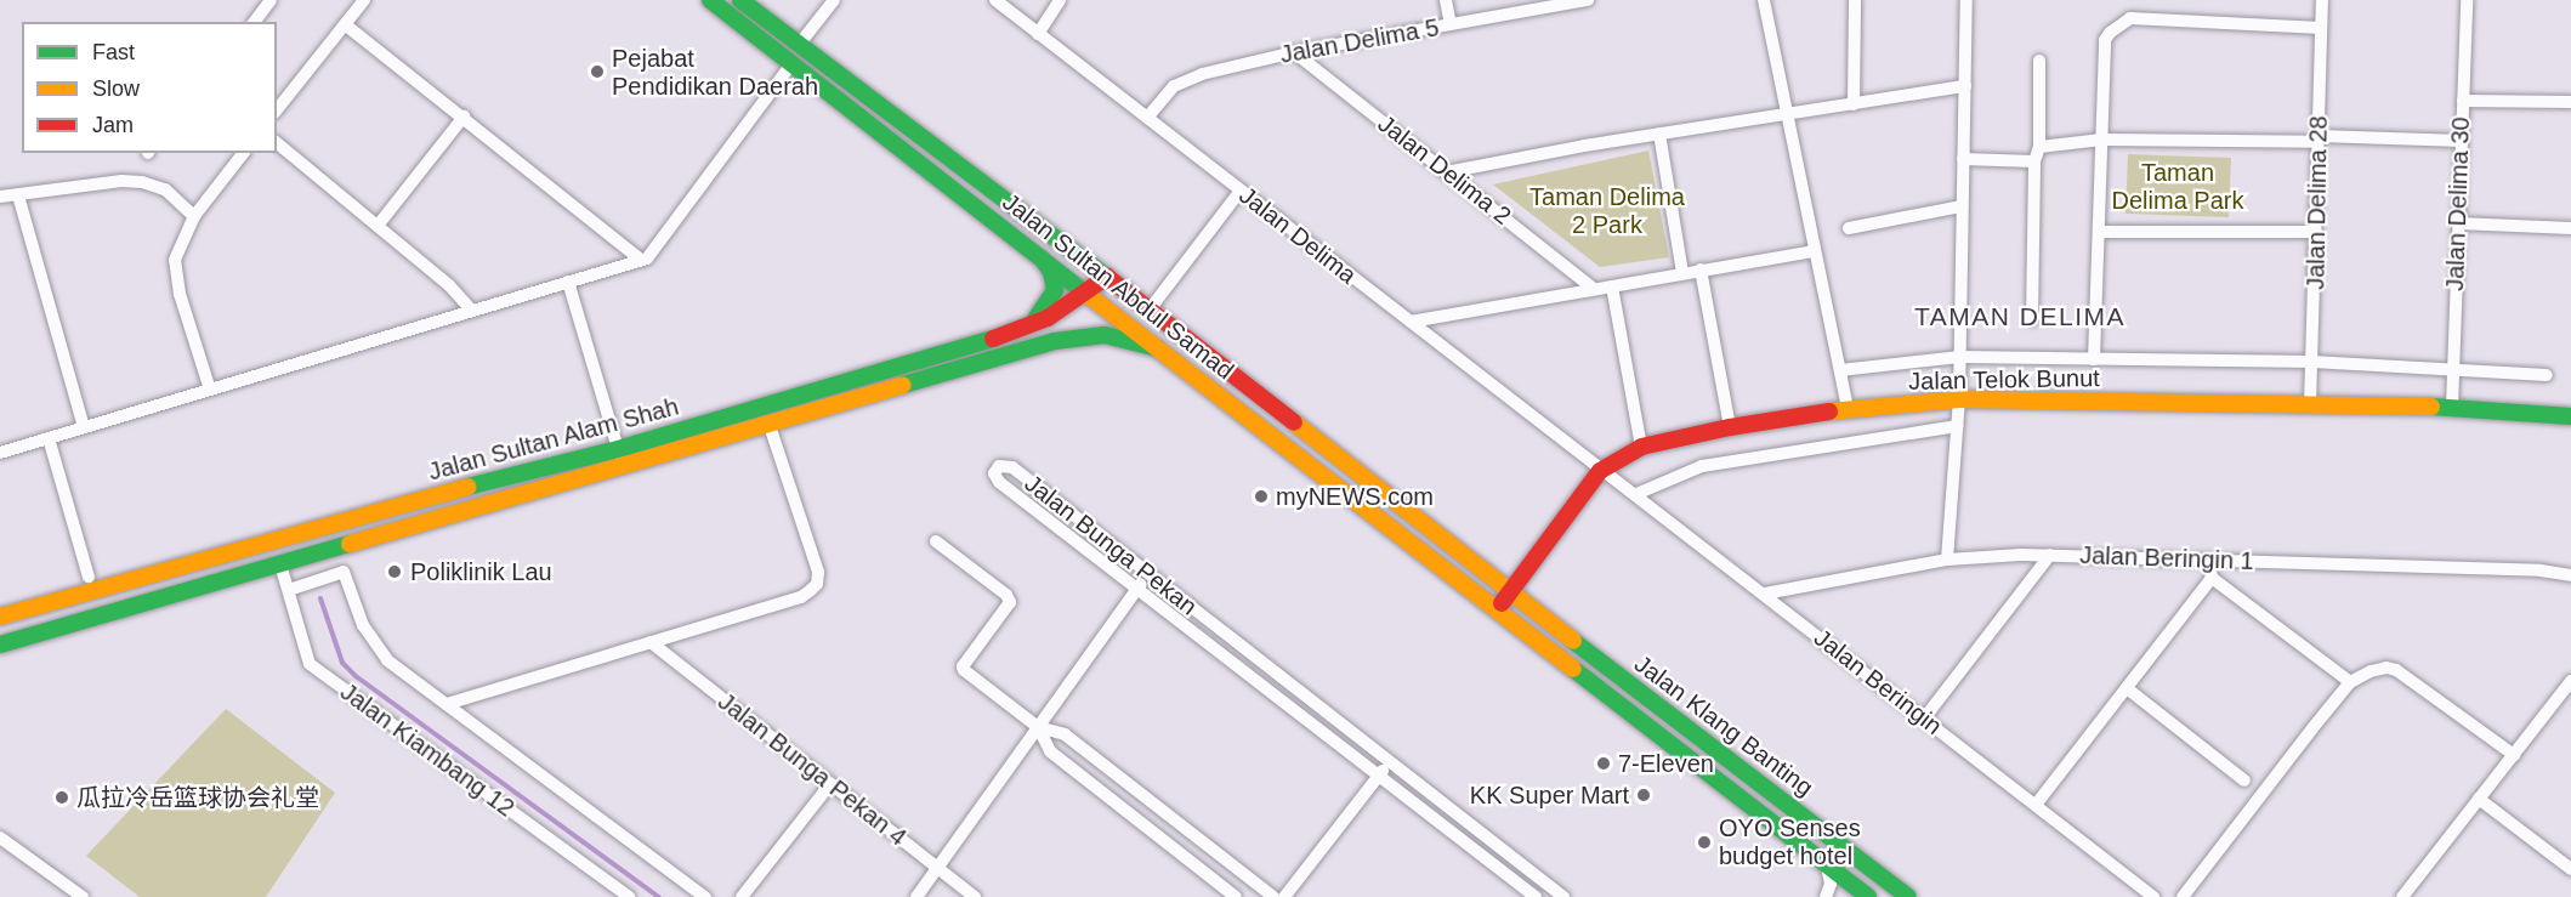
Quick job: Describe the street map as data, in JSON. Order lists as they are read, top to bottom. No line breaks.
{"streets":{"main road":["Jalan Sultan Abdul Samad","Jalan Telok Bunut","Jalan Sultan Alam Shah","Jalan Klang Banting"],"street":["Jalan Delima 5","Jalan Delima 2","Jalan Delima 28","Jalan Delima 30","Jalan Delima","Jalan Bunga Pekan","Jalan Beringin 1","Jalan Beringin","Jalan Kiambang 12","Jalan Bunga Pekan 4"]},"crossings":[["Jalan Delima 5","Jalan Delima 2"],["Jalan Delima 5","Jalan Delima"],["Jalan Delima 28","Jalan Telok Bunut"],["Jalan Delima 30","Jalan Telok Bunut"],["Jalan Delima","Jalan Telok Bunut"],["Jalan Delima","Jalan Beringin"],["Jalan Sultan Abdul Samad","Jalan Telok Bunut"],["Jalan Sultan Abdul Samad","Jalan Sultan Alam Shah"],["Jalan Sultan Abdul Samad","Jalan Klang Banting"],["Jalan Telok Bunut","Jalan Beringin"],["Jalan Telok Bunut","Jalan Klang Banting"],["Jalan Sultan Alam Shah","Jalan Kiambang 12"],["Jalan Beringin 1","Jalan Beringin"]],"districts":["TAMAN DELIMA"],"parks":["Taman Delima Park","Taman Delima 2 Park"],"places":["Pejabat Pendidikan Daerah","myNEWS.com","Poliklinik Lau","7-Eleven","KK Super Mart","瓜拉冷岳篮球协会礼堂","OYO Senses budget hotel"],"legend":["Fast","Slow","Jam"]}
